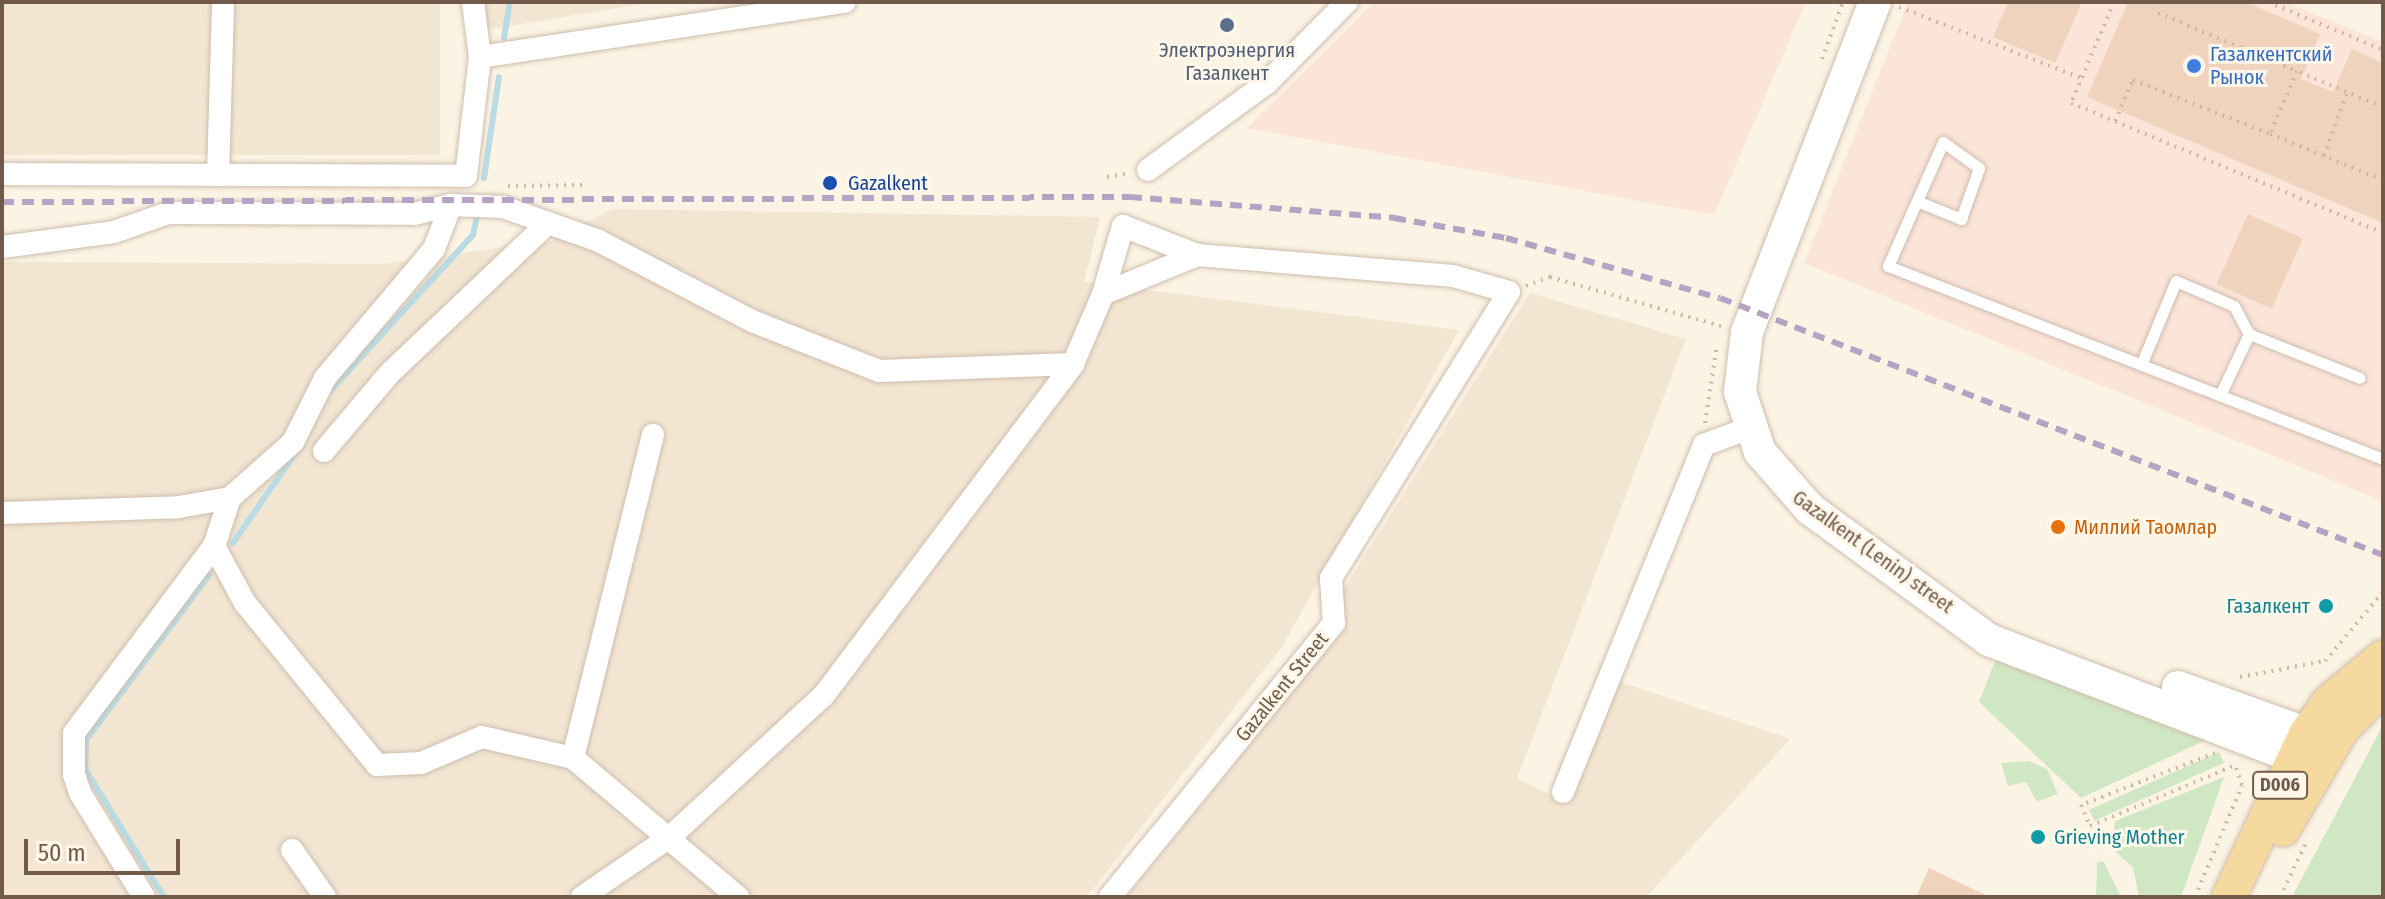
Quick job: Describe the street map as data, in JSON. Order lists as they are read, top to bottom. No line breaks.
{"streets":{"main road":["Gazalkent (Lenin) street","D006"],"street":["Gazalkent Street"]},"crossings":[["Gazalkent (Lenin) street","D006"]],"places":["Электроэнергия Газалкент","Газалкентский Рынок","Gazalkent","Миллий Таомлар","Газалкент","Grieving Mother"],"scale_bar":"50 m"}
